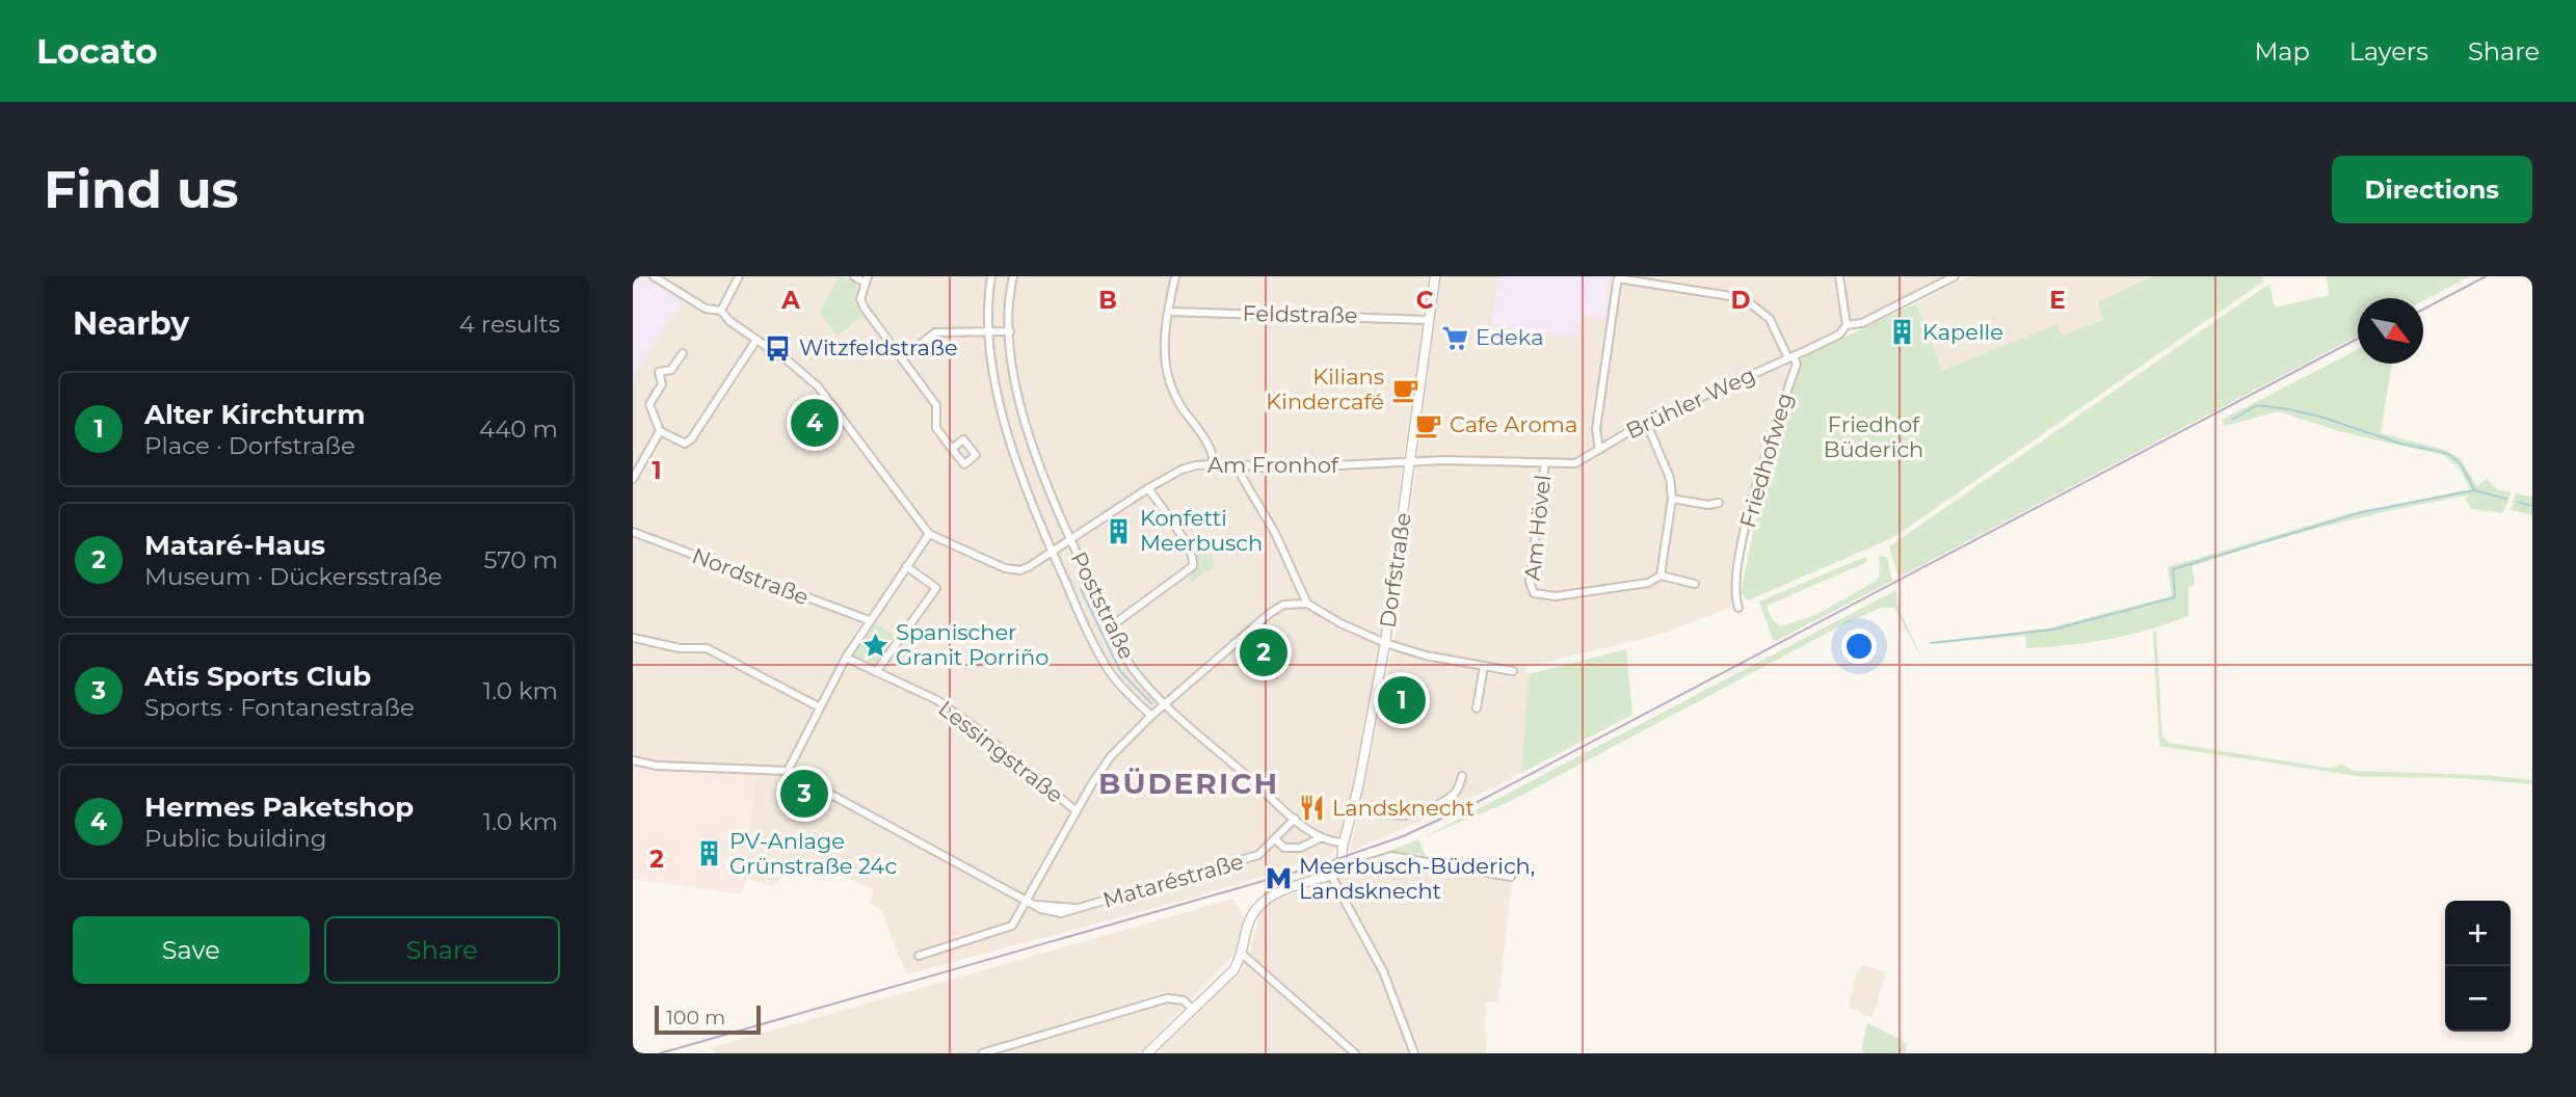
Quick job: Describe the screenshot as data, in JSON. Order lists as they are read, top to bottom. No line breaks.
{"streets":{"main road":["Dorfstraße"],"street":["Feldstraße","Brühler Weg","Friedhofweg","Am Fronhof","Am Hövel","Nordstraße","Poststraße","Lessingstraße","Mataréstraße"]},"crossings":[["Feldstraße","Dorfstraße"],["Brühler Weg","Friedhofweg"],["Brühler Weg","Am Fronhof"],["Brühler Weg","Am Hövel"],["Brühler Weg","Dorfstraße"],["Am Fronhof","Dorfstraße"],["Am Fronhof","Poststraße"],["Dorfstraße","Poststraße"],["Poststraße","Mataréstraße"]],"districts":["BÜDERICH"],"parks":["Friedhof Büderich"],"places":{"building":["Kapelle","Konfetti Meerbusch","PV-Anlage Grünstraße 24c"],"supermarket":["Edeka"],"bus stop":["Witzfeldstraße"],"cafe":["Kilians Kindercafé","Cafe Aroma"],"place":["Spanischer Granit Porriño"],"restaurant":["Landsknecht"],"metro station":["Meerbusch-Büderich, Landsknecht"]},"scale_bar":"100 m","north":"bottom right","page":{"header":"Locato","nav":["Map","Layers","Share"],"buttons":["Directions",["Save","Share"]],"title":"Find us","heading":["Nearby","4 results"],"list":[{"mark":"1","name":"Alter Kirchturm","note":"Place · Dorfstraße","value":"440 m"},{"mark":"2","name":"Mataré-Haus","note":"Museum · Dückersstraße","value":"570 m"},{"mark":"3","name":"Atis Sports Club","note":"Sports · Fontanestraße","value":"1.0 km"},{"mark":"4","name":"Hermes Paketshop","note":"Public building","value":"1.0 km"}],"pins":["4","2","1","3"],"map_buttons":["+","−"],"scale":"100 m"},"grid":{"columns":["A","B","C","D","E"],"rows":["1","2"]}}
